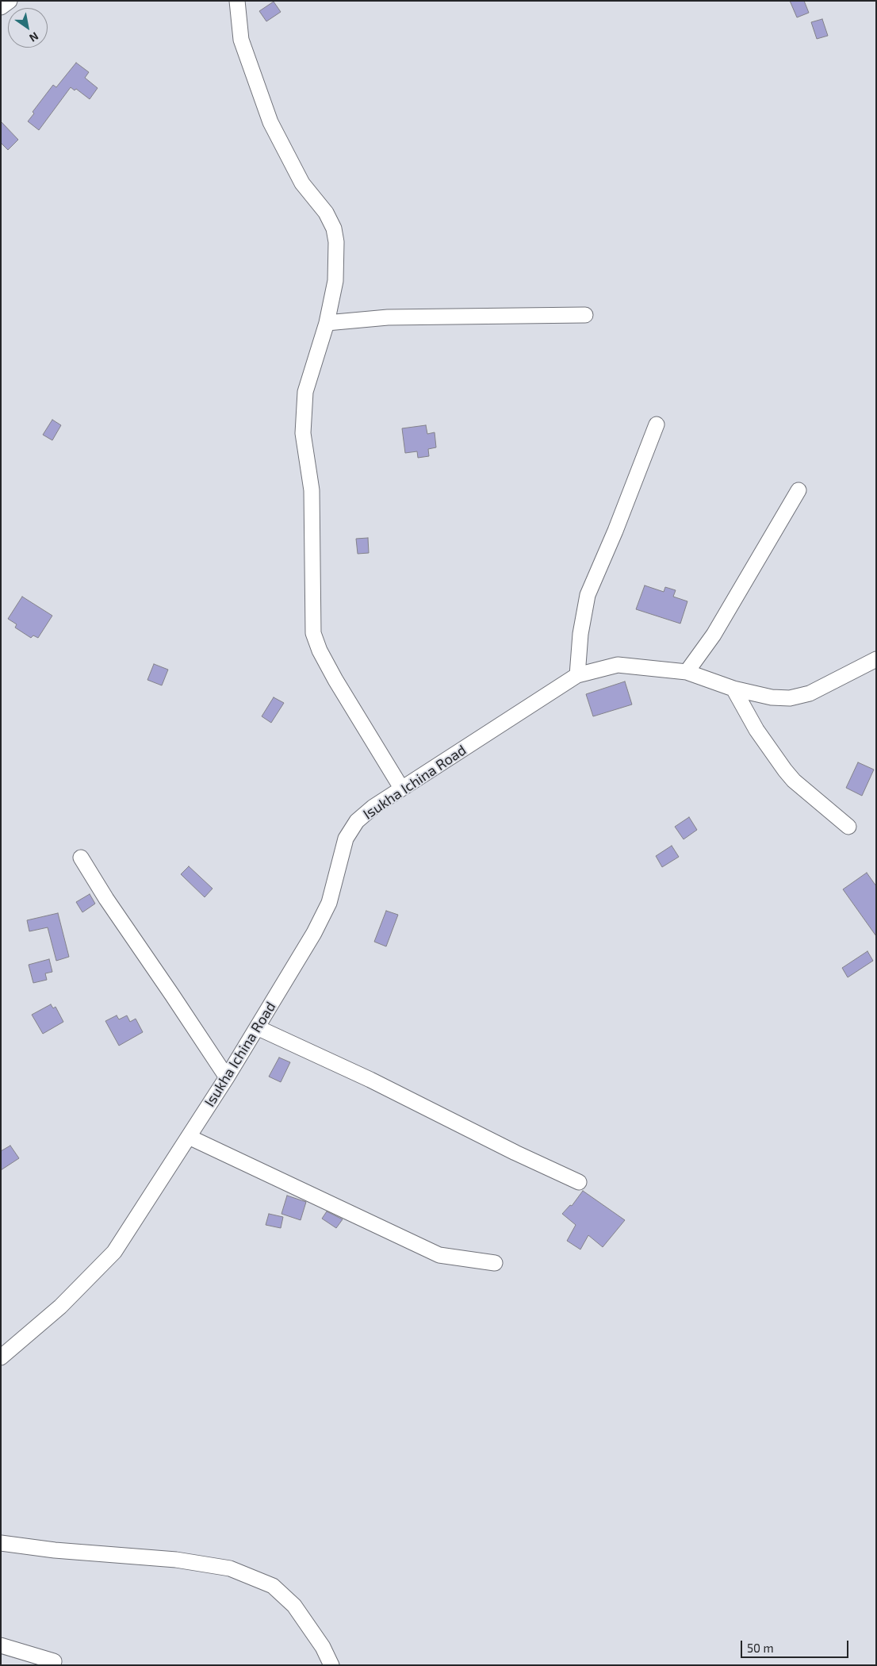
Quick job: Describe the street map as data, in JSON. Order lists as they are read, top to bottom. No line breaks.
{"streets":{"street":["Isukha Ichina Road"]},"scale_bar":"50 m","north":"bottom right"}
